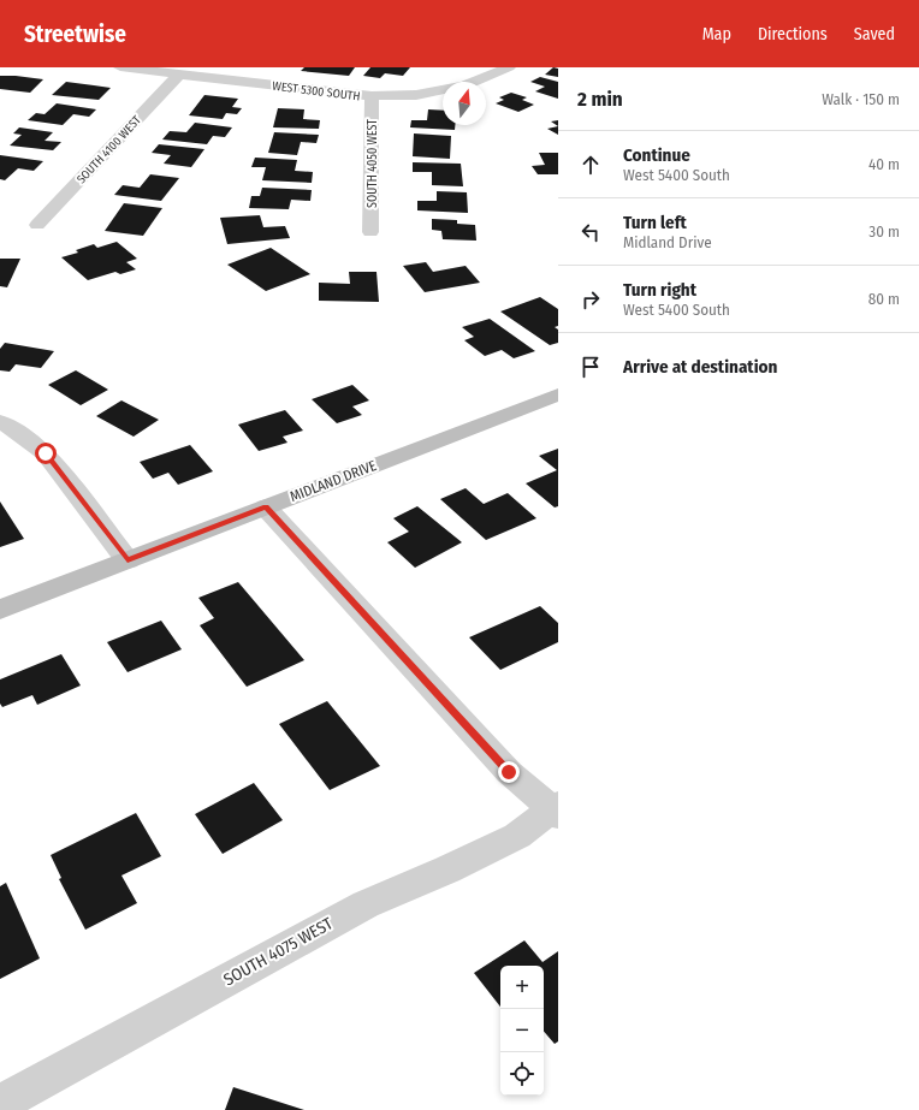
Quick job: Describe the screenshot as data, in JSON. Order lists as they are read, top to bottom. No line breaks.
{"streets":{"street":["WEST 5300 SOUTH","SOUTH 4100 WEST","SOUTH 4050 WEST","MIDLAND DRIVE","SOUTH 4075 WEST"]},"crossings":[["WEST 5300 SOUTH","SOUTH 4100 WEST"],["WEST 5300 SOUTH","SOUTH 4050 WEST"]],"north":"top","page":{"header":"Streetwise","nav":["Map","Directions","Saved"],"heading":["2 min","Walk · 150 m"],"list":[["Continue","West 5400 South","40 m"],["Turn left","Midland Drive","30 m"],["Turn right","West 5400 South","80 m"],"Arrive at destination"],"map_buttons":["+","−"]}}
